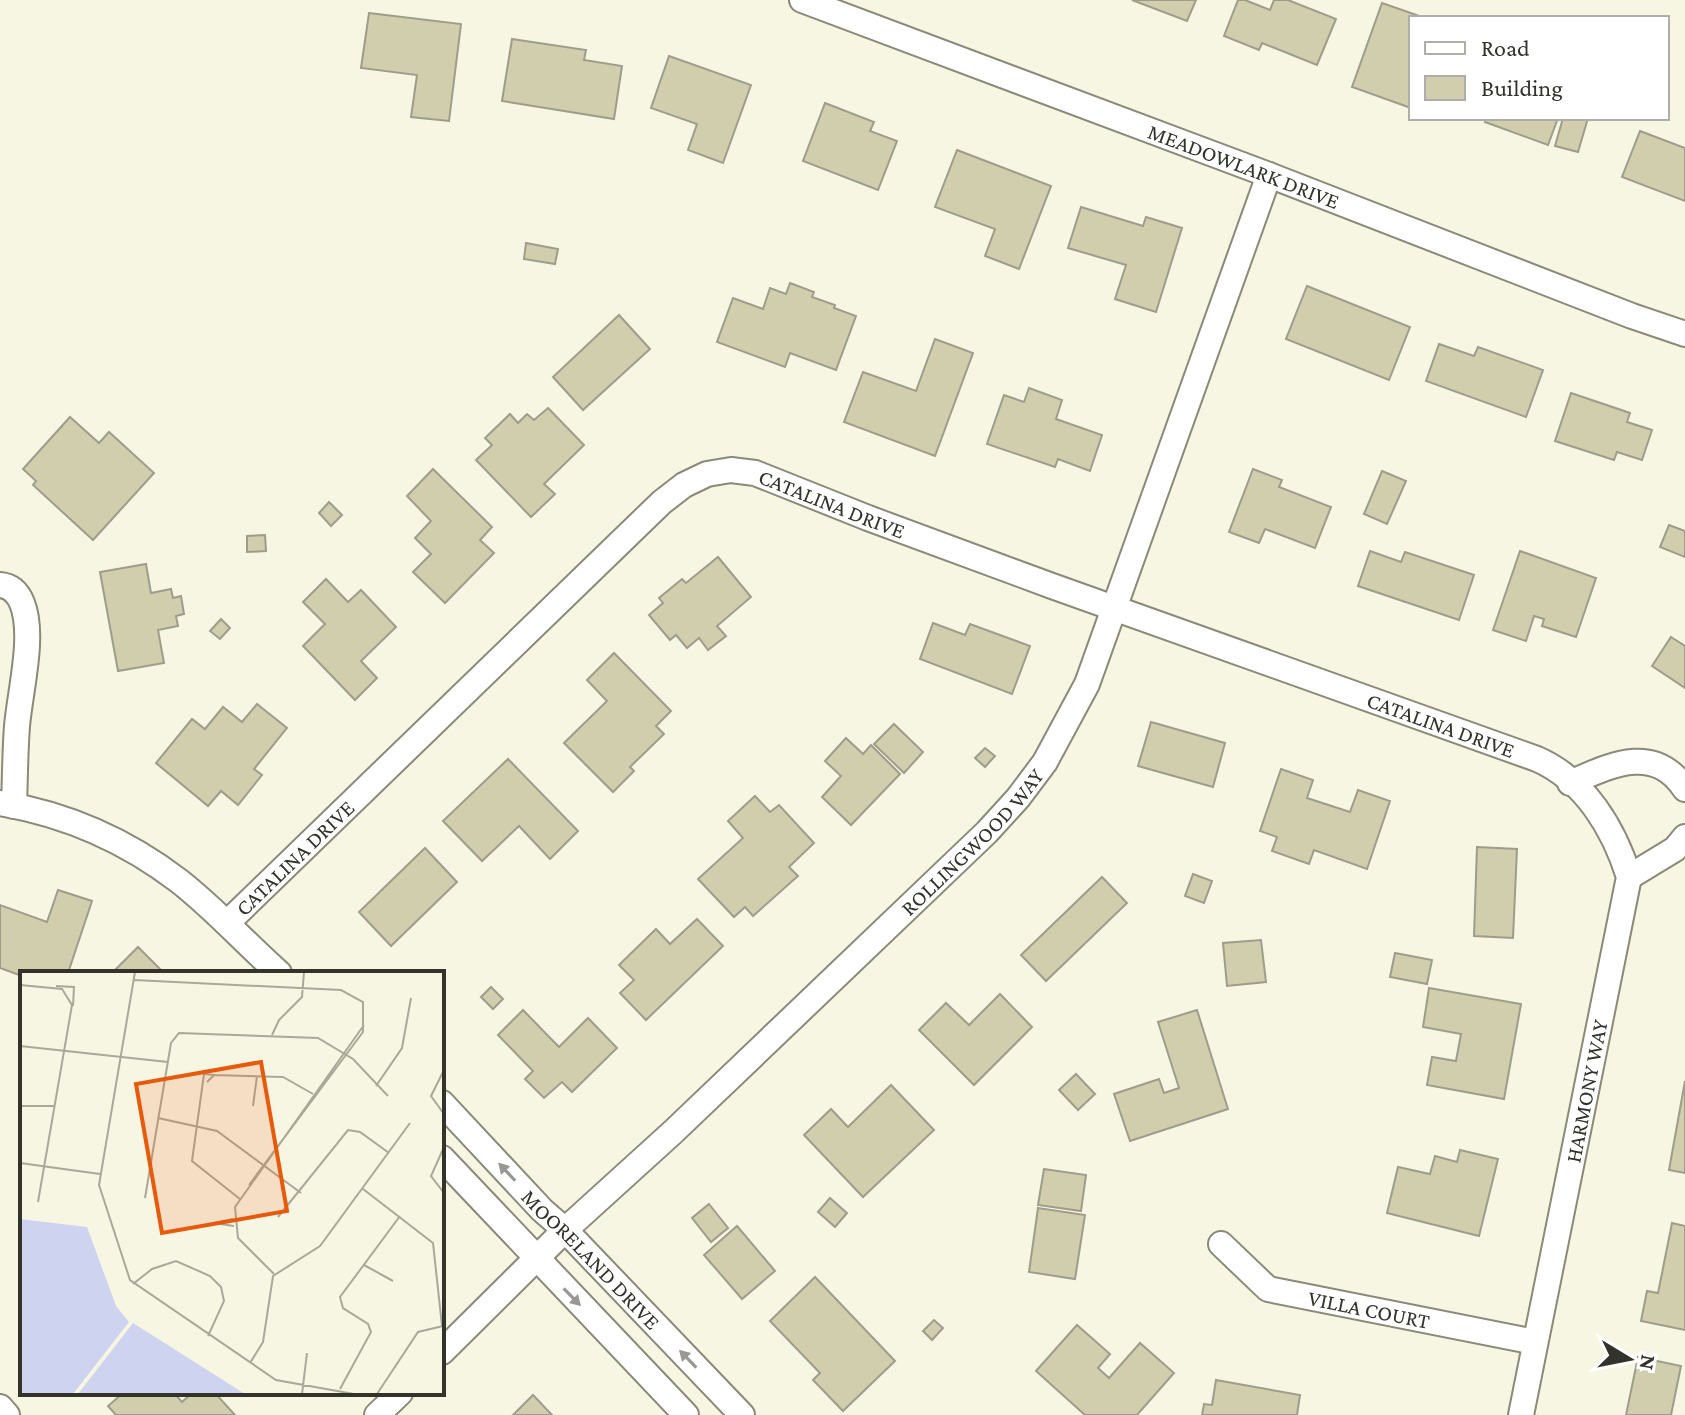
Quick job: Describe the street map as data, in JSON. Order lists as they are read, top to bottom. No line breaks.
{"streets":{"street":["MEADOWLARK DRIVE","CATALINA DRIVE","ROLLINGWOOD WAY","HARMONY WAY","MOORELAND DRIVE","VILLA COURT"]},"crossings":[["MEADOWLARK DRIVE","ROLLINGWOOD WAY"],["CATALINA DRIVE","ROLLINGWOOD WAY"],["ROLLINGWOOD WAY","MOORELAND DRIVE"],["HARMONY WAY","VILLA COURT"]],"legend":["Road","Building"],"north":"right"}
